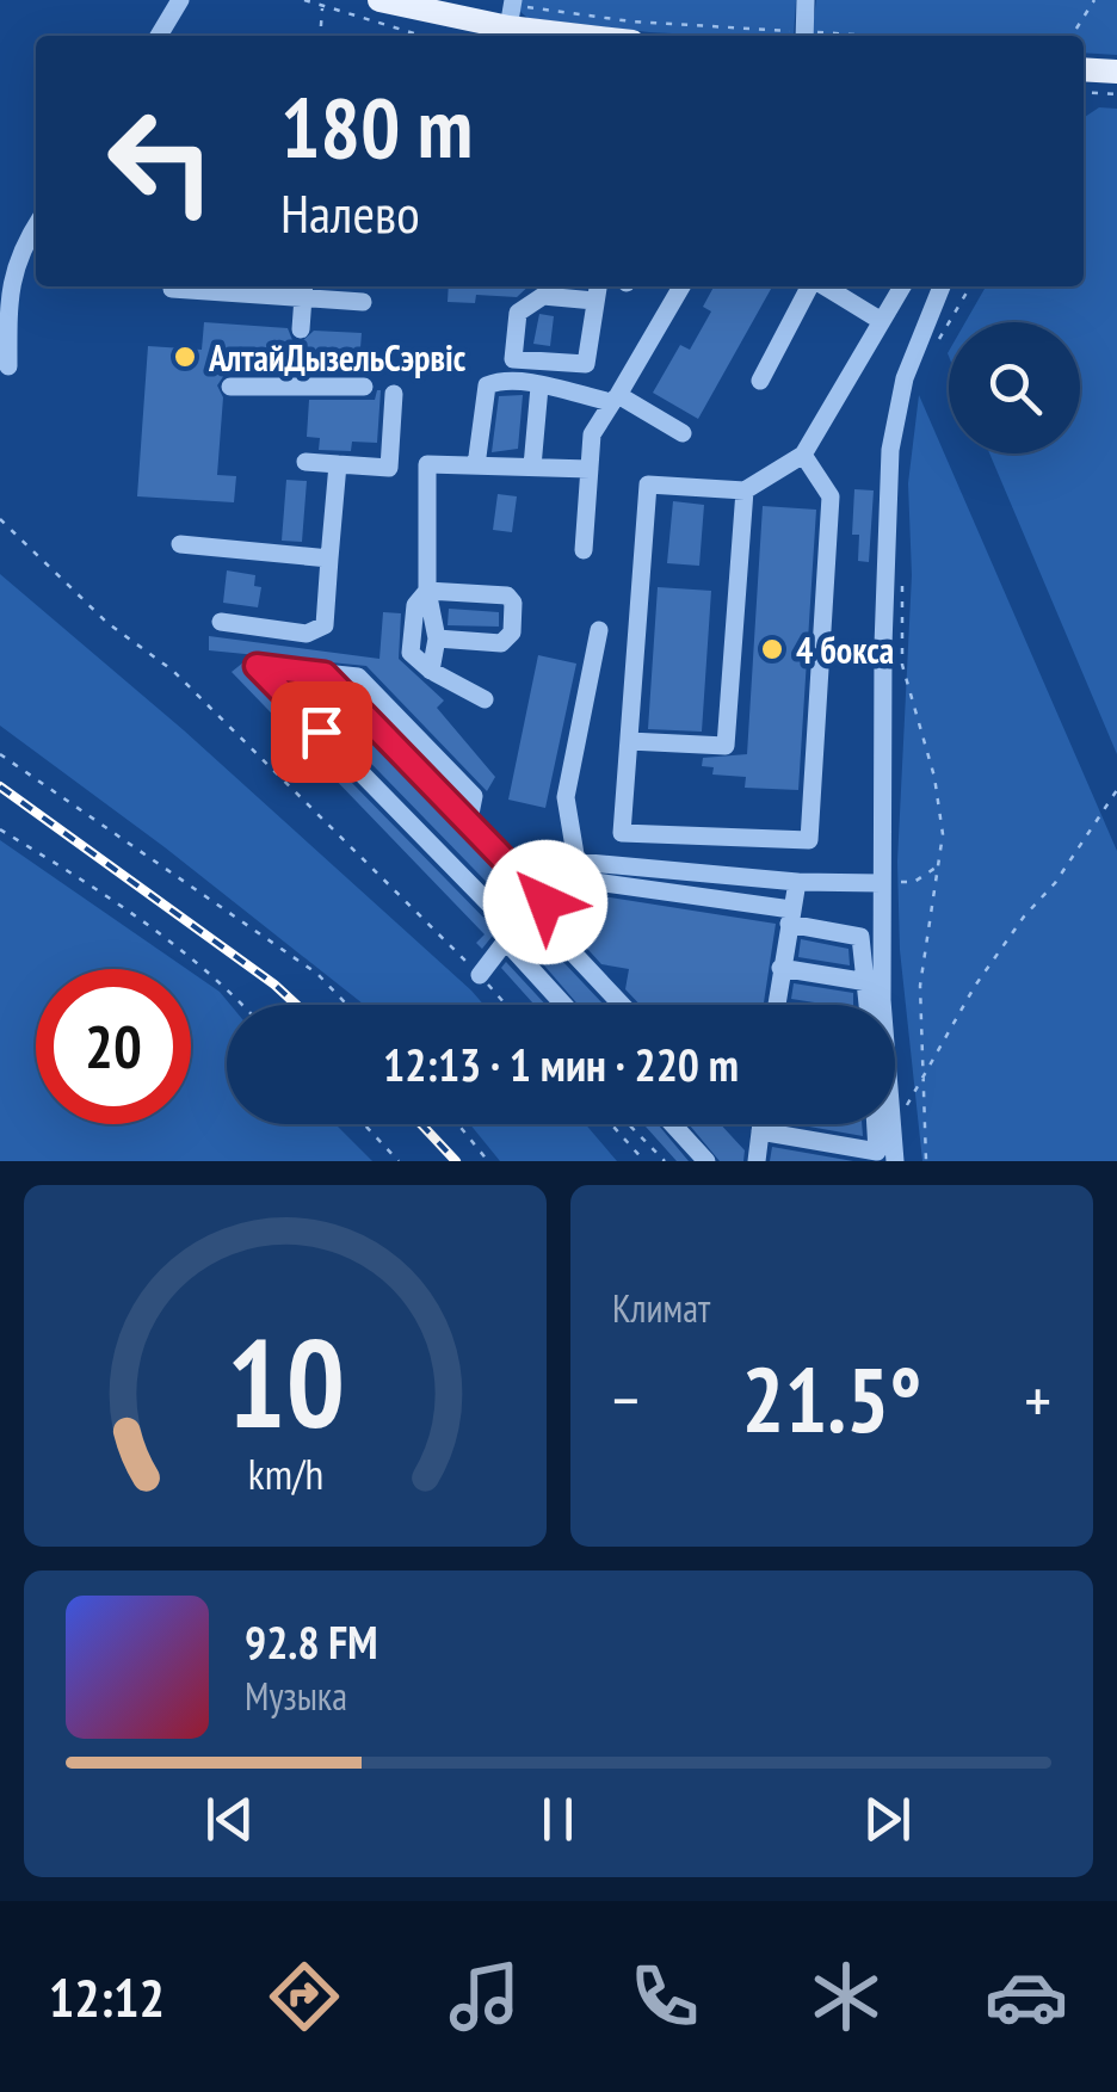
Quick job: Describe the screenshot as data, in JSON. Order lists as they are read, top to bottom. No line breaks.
{"places":["АлтайДызельСэрвіс","4 бокса"],"page":{"turn":["180 m","Налево"],"limit":"20","trip":"12:13 · 1 мин · 220 m","tile":"Климат","heat":["−","21.5°","+"],"song":["92.8 FM","Музыка"],"tabs":"12:12","gauge":["10","km/h"]}}
